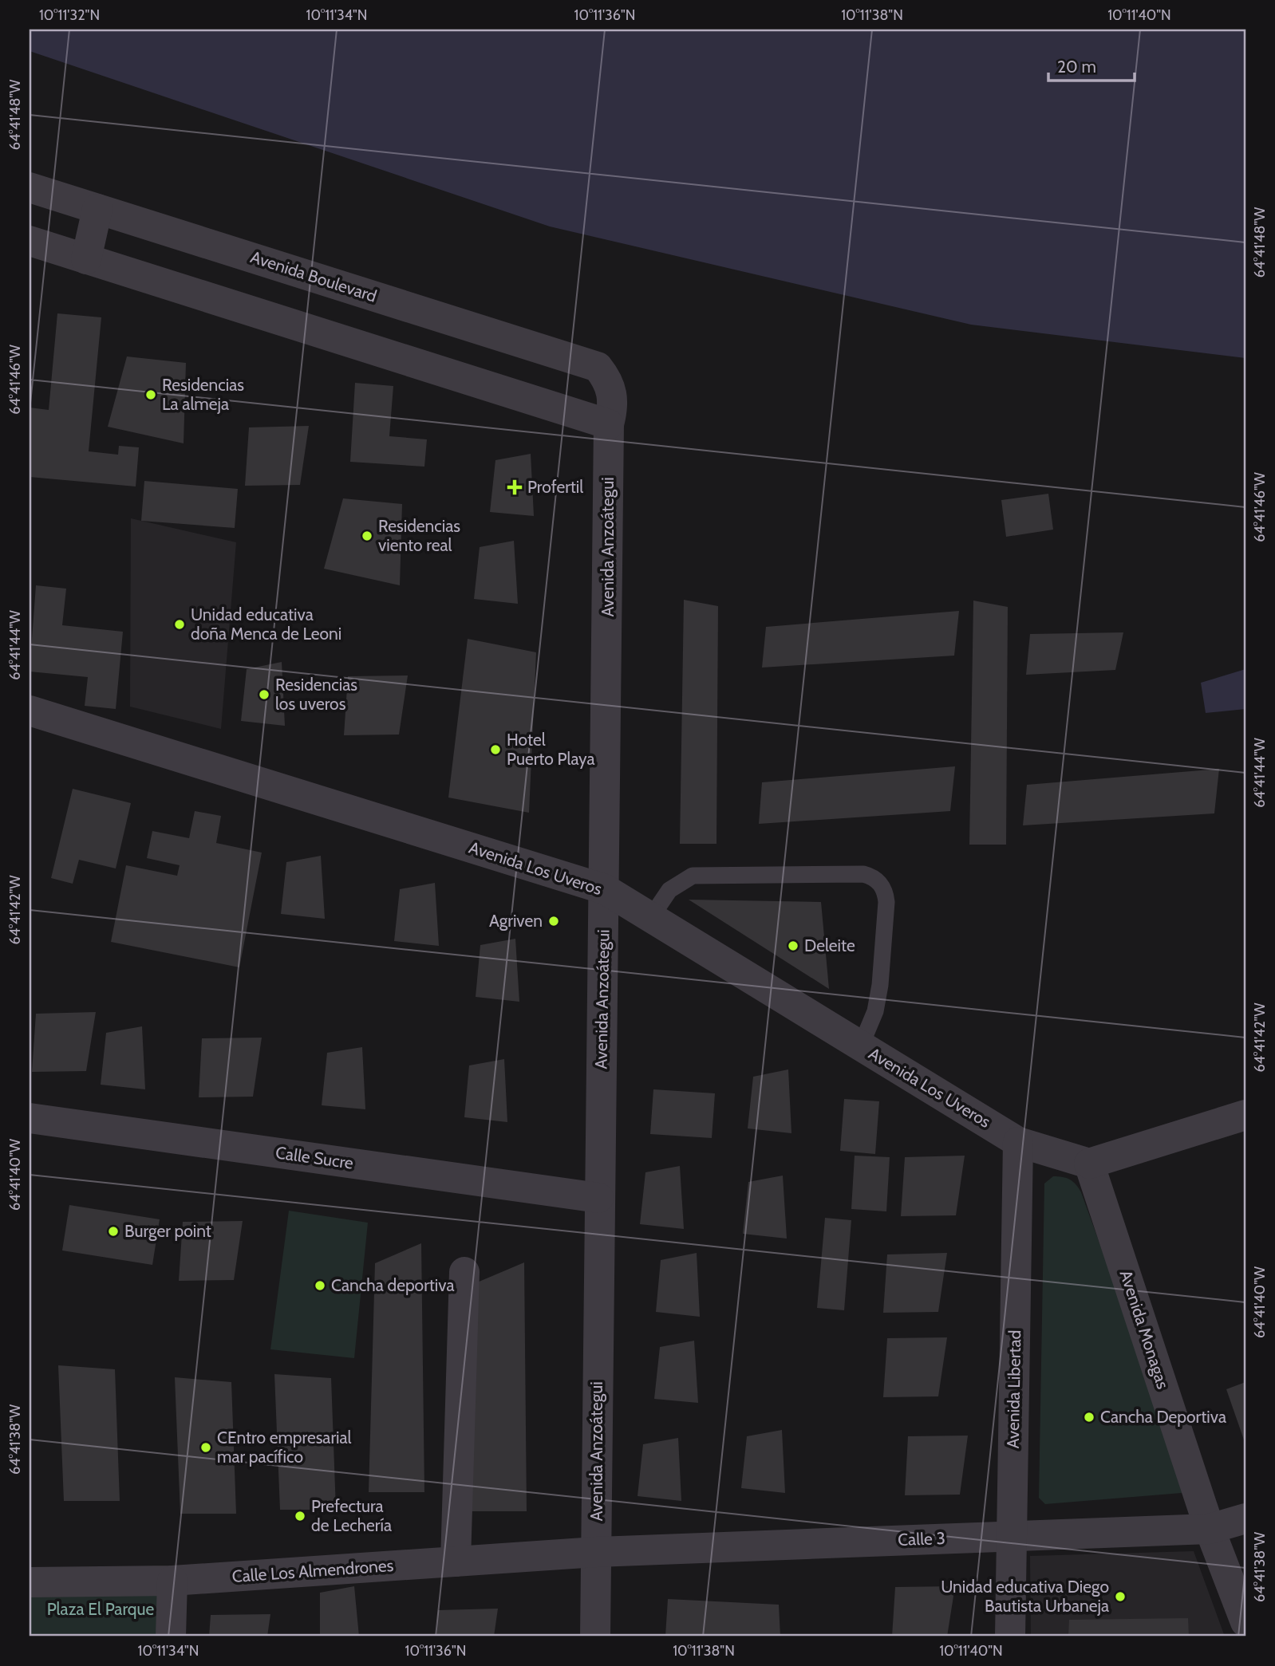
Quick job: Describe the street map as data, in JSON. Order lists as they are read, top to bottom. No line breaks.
{"streets":{"street":["Avenida Boulevard","Avenida Anzoátegui","Avenida Los Uveros","Calle Sucre","Avenida Monagas","Avenida Libertad","Calle 3","Calle Los Almendrones"]},"crossings":[["Avenida Boulevard","Avenida Anzoátegui"],["Avenida Anzoátegui","Avenida Los Uveros"],["Avenida Anzoátegui","Calle Sucre"],["Avenida Anzoátegui","Calle 3"],["Avenida Anzoátegui","Calle Los Almendrones"],["Avenida Los Uveros","Avenida Monagas"],["Avenida Los Uveros","Avenida Libertad"],["Avenida Monagas","Calle 3"],["Avenida Libertad","Calle 3"],["Calle 3","Calle Los Almendrones"]],"parks":["Plaza El Parque"],"places":{"other":["Residencias La almeja","Residencias viento real","Unidad educativa doña Menca de Leoni","Residencias los uveros","Hotel Puerto Playa","Agriven","Deleite","Burger point","Cancha deportiva","Cancha Deportiva","CEntro empresarial mar pacífico","Prefectura de Lechería","Unidad educativa Diego Bautista Urbaneja"],"health":["Profertil"]},"scale_bar":"20 m","coordinates":["10°11'32\"N","10°11'34\"N","10°11'36\"N","10°11'38\"N","10°11'40\"N","64°41'48\"W","64°41'46\"W","64°41'44\"W","64°41'42\"W","64°41'40\"W","64°41'38\"W"]}
